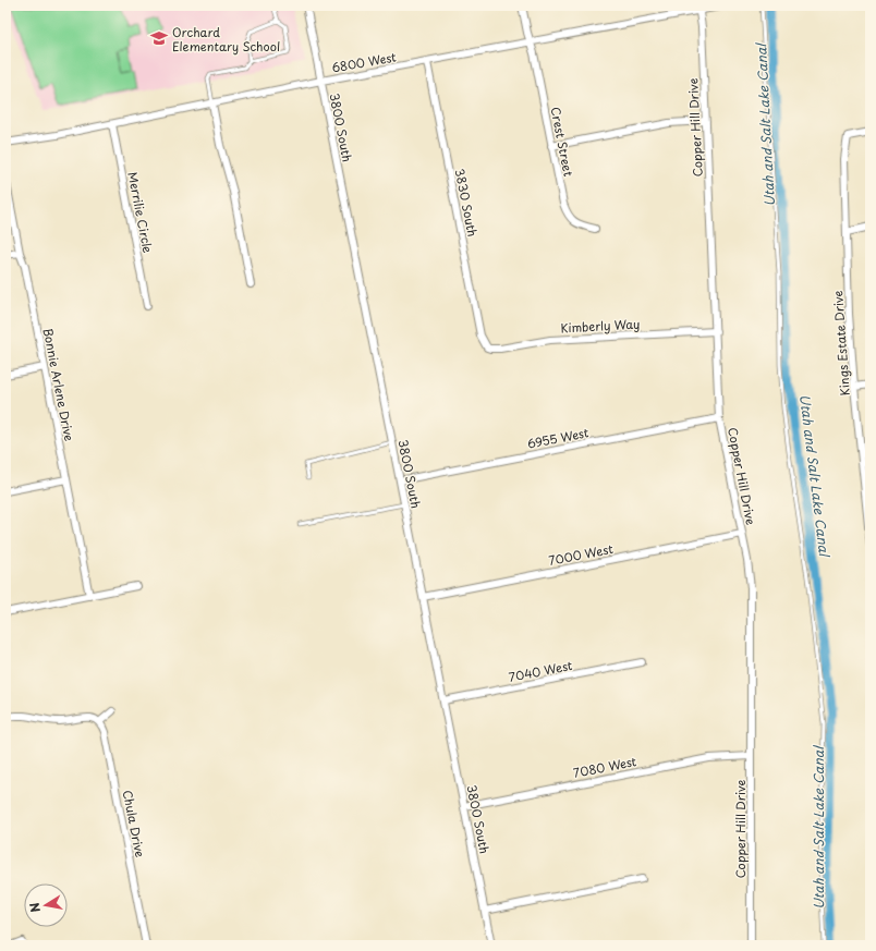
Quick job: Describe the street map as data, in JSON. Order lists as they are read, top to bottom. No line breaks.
{"streets":{"street":["6800 West","3800 South","Copper Hill Drive","Crest Street","3830 South","Merrilie Circle","Kimberly Way","Kings Estate Drive","Bonnie Arlene Drive","6955 West","7000 West","7040 West","7080 West","Chula Drive"]},"crossings":[["6800 West","3800 South"],["6800 West","Copper Hill Drive"],["6800 West","Crest Street"],["6800 West","3830 South"],["6800 West","Merrilie Circle"],["3800 South","6955 West"],["3800 South","7000 West"],["3800 South","7040 West"],["3800 South","7080 West"],["Copper Hill Drive","Kimberly Way"],["Copper Hill Drive","6955 West"],["Copper Hill Drive","7000 West"],["Copper Hill Drive","7080 West"],["3830 South","Kimberly Way"]],"water":["Utah and Salt Lake Canal"],"places":{"school or university":["Orchard Elementary School"]},"north":"left"}
